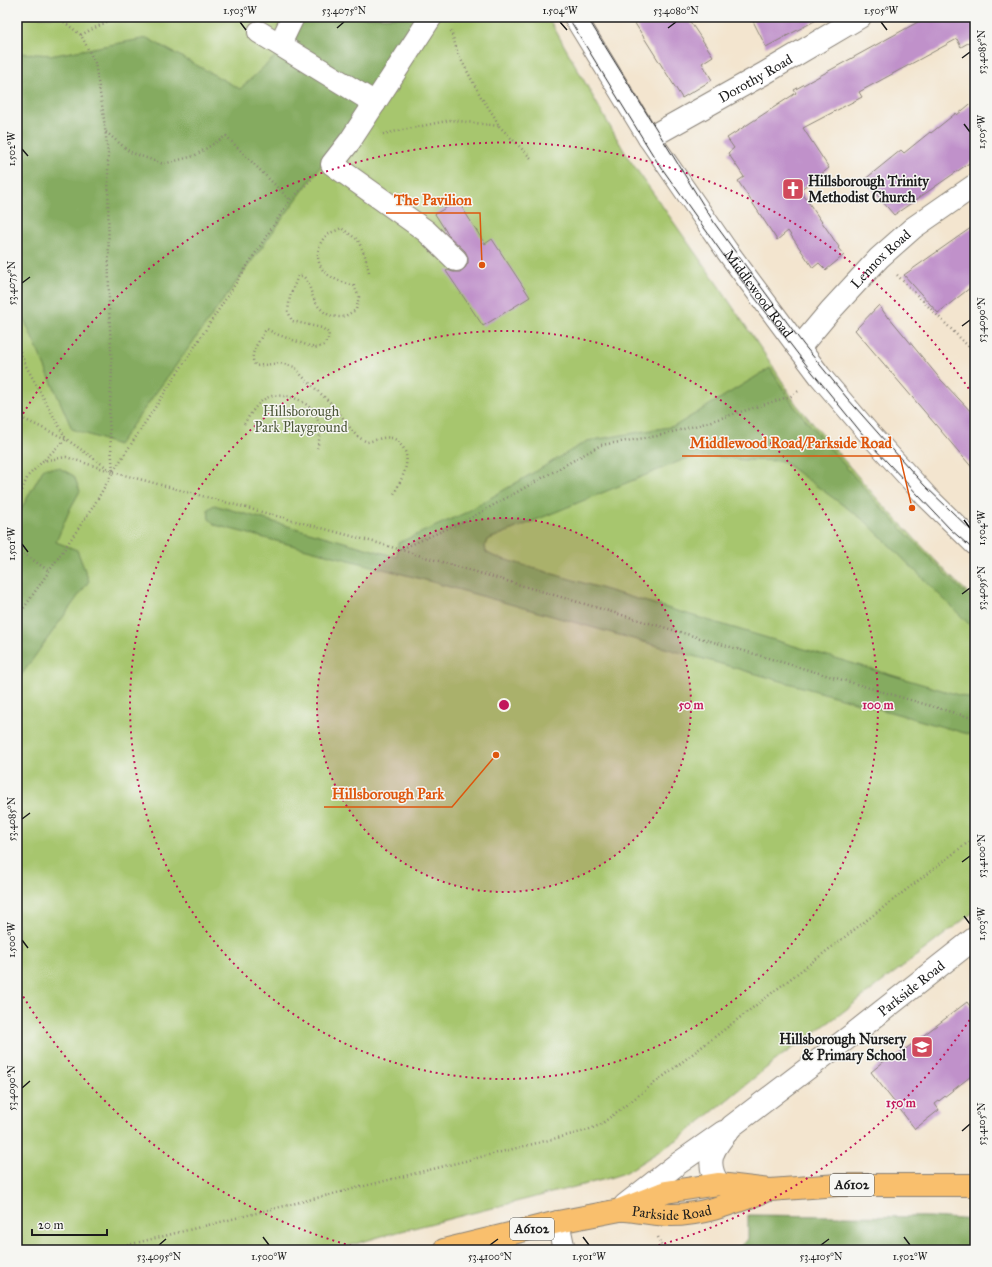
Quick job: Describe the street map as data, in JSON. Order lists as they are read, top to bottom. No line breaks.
{"streets":{"main road":["Parkside Road","A6102"],"street":["Dorothy Road","Lennox Road","Middlewood Road"]},"crossings":[["Dorothy Road","Middlewood Road"],["Lennox Road","Middlewood Road"],["Parkside Road","A6102"]],"parks":["Hillsborough Park Playground"],"places":{"church":["Hillsborough Trinity Methodist Church"],"other":["The Pavilion","Middlewood Road/Parkside Road","Hillsborough Park"],"school or university":["Hillsborough Nursery & Primary School"]},"scale_bar":"20 m","coordinates":["1.503°W","53.4075°N","1.504°W","53.4080°N","1.505°W","53.4085°N","1.502°W","53.4090°N","1.501°W","53.4095°N","53.4100°N","1.500°W","53.4105°N"],"rings":["50 m","100 m","150 m"]}
